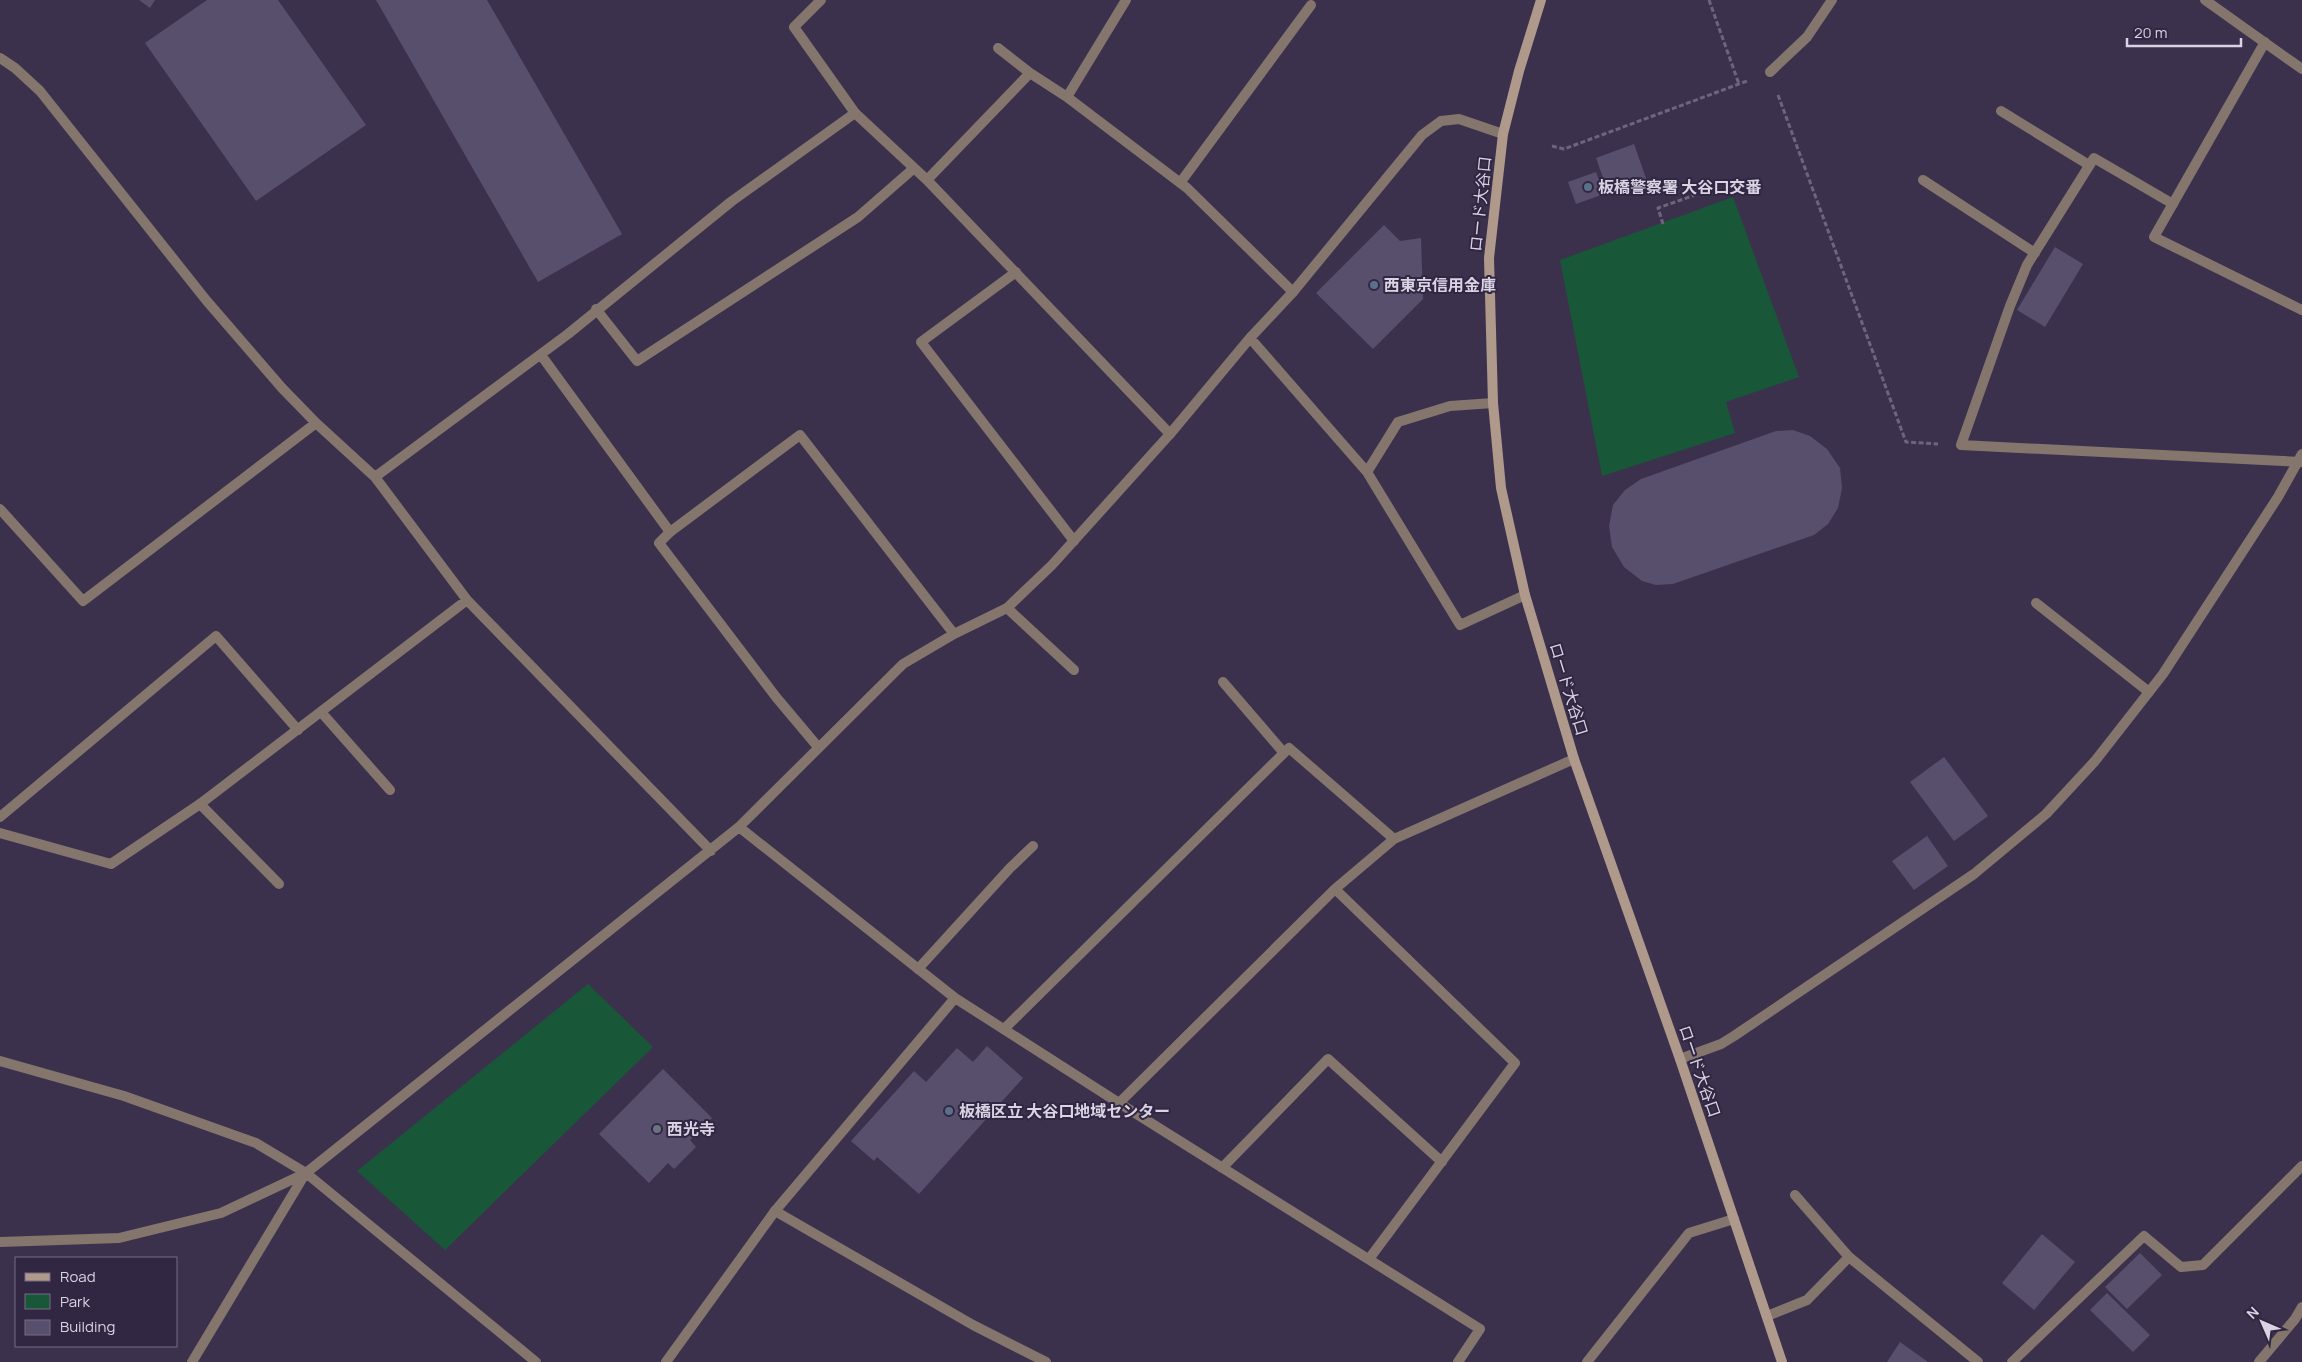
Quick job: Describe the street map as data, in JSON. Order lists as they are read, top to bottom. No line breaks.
{"streets":{"main road":["ロード大谷口"]},"places":["板橋警察署 大谷口交番","西東京信用金庫","板橋区立 大谷口地域センター","西光寺"],"legend":["Road","Park","Building"],"scale_bar":"20 m","north":"top left"}
